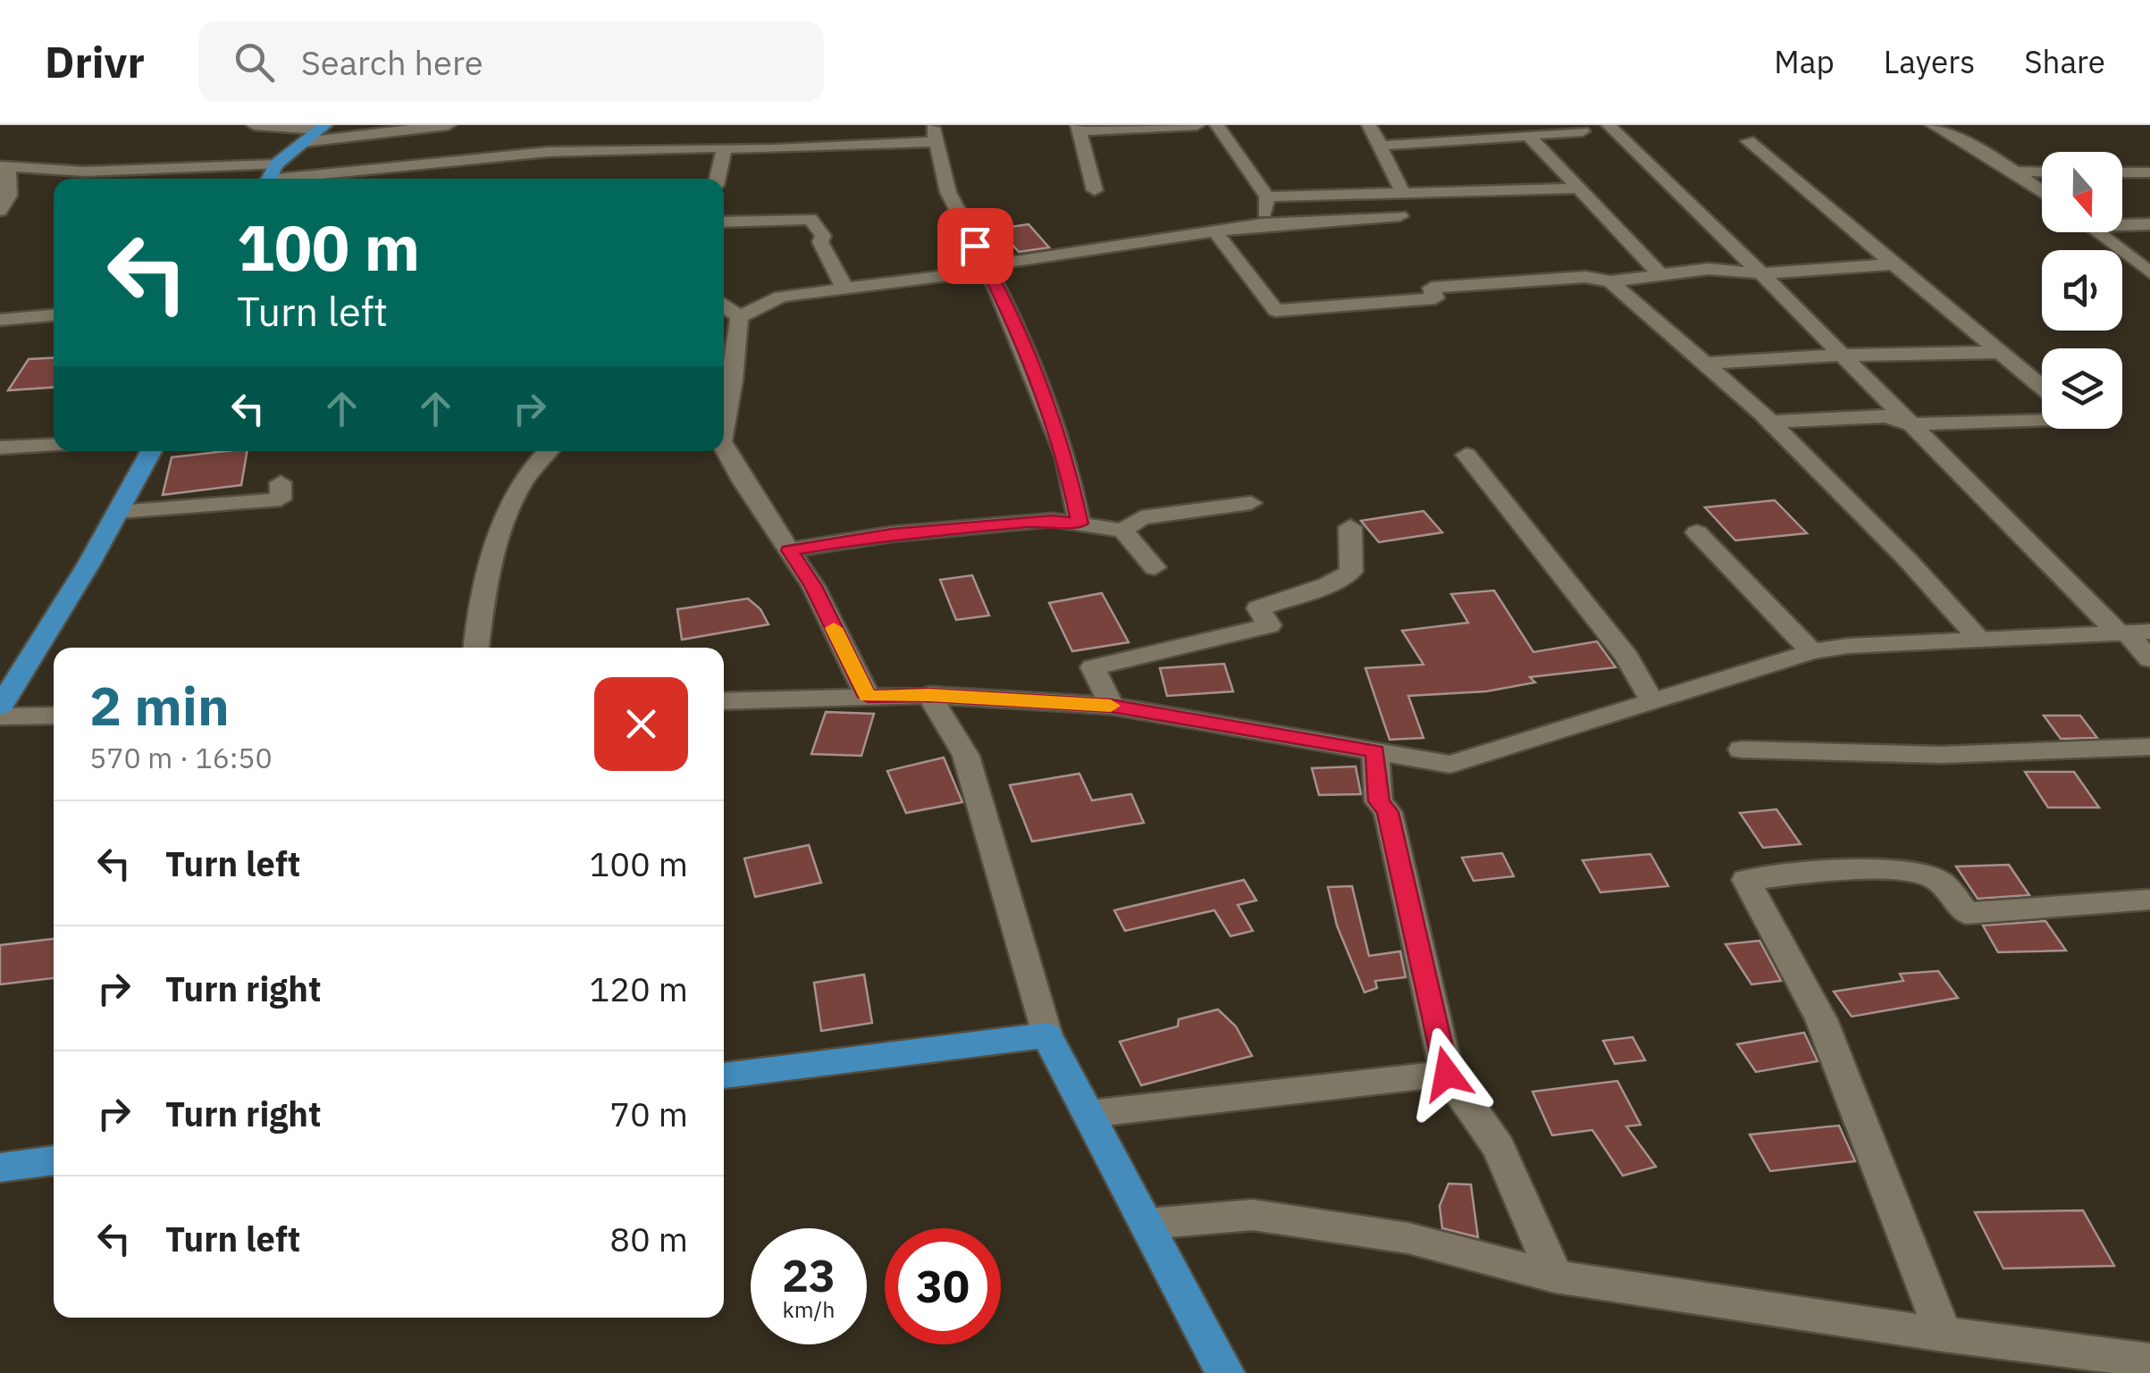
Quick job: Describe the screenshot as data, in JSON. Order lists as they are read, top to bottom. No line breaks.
{"north":"bottom","page":{"header":"Drivr","search":"Search here","nav":["Map","Layers","Share"],"turn":["100 m","Turn left"],"heading":["2 min","570 m · 16:50"],"list":[{"name":"Turn left","value":"100 m"},{"name":"Turn right","value":"120 m"},{"name":"Turn right","value":"70 m"},{"name":"Turn left","value":"80 m"}],"speed":"23 km/h","limit":"30"}}
